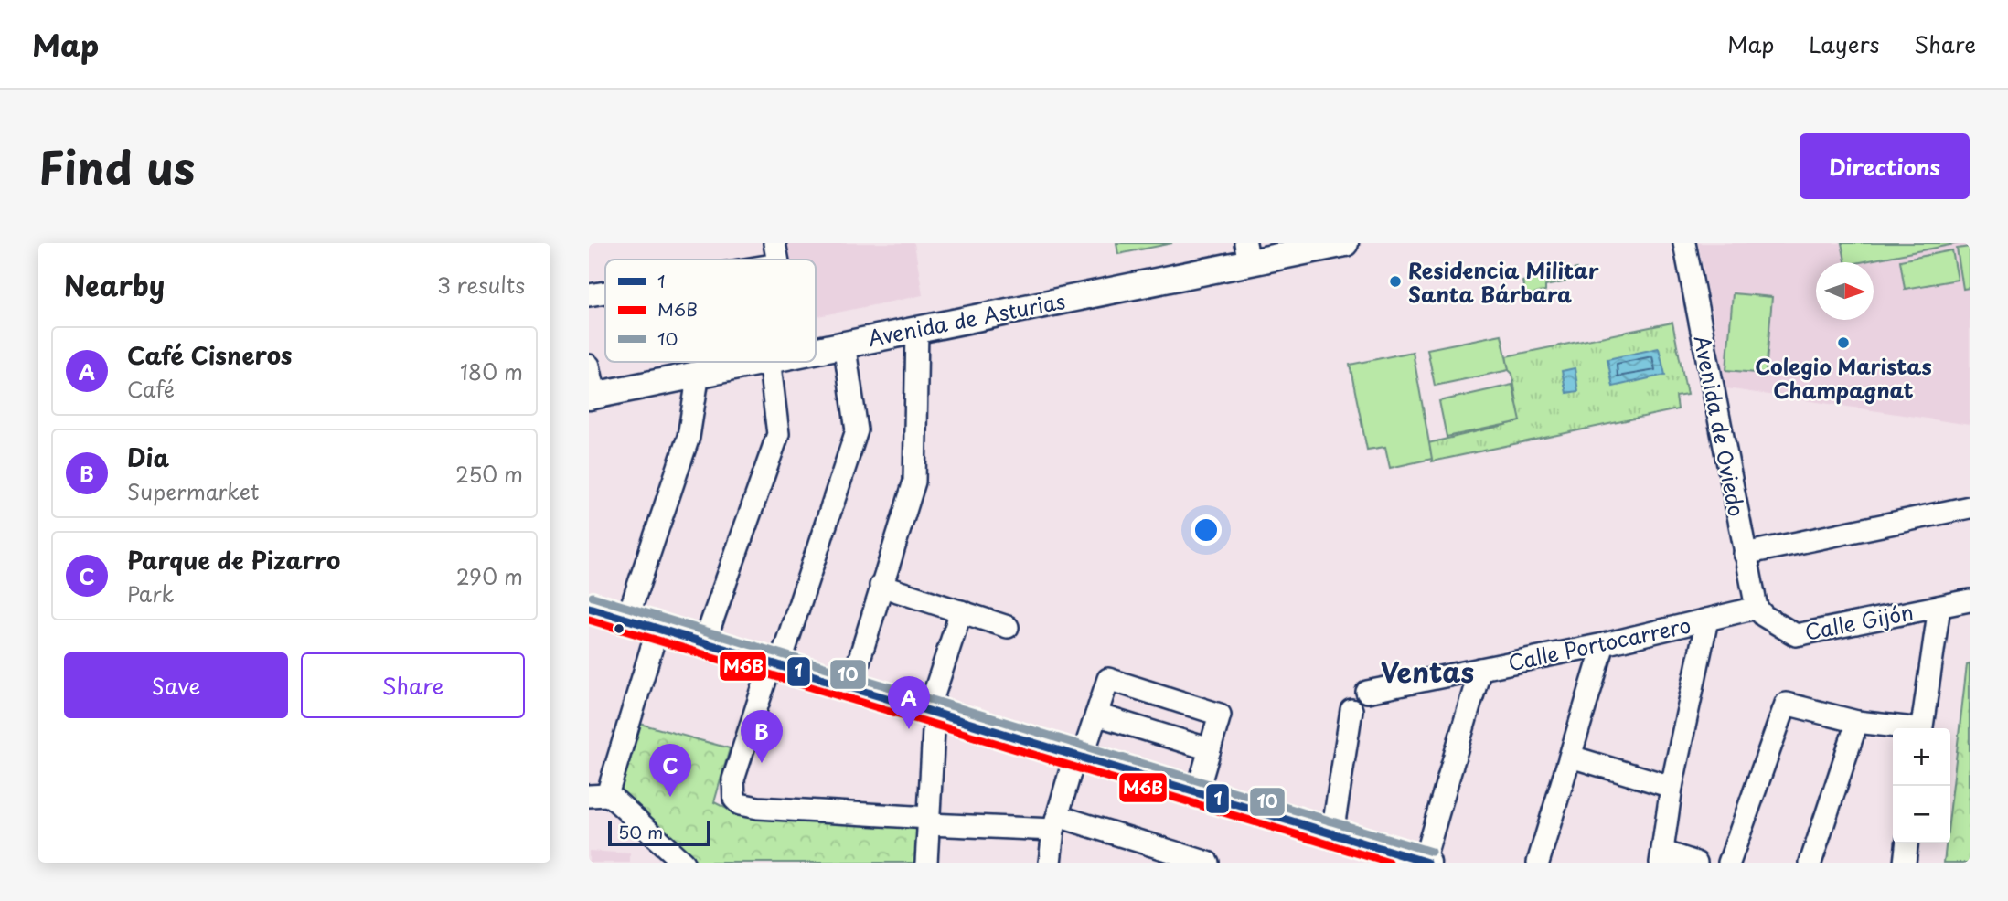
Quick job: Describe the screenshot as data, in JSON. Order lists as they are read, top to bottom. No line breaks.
{"streets":{"main road":["Avenida de Asturias"],"street":["Avenida de Oviedo","Calle Gijón","Calle Portocarrero"]},"crossings":[["Avenida de Oviedo","Calle Gijón"],["Avenida de Oviedo","Calle Portocarrero"],["Calle Gijón","Calle Portocarrero"]],"districts":["Ventas"],"places":["Residencia Militar Santa Bárbara","Colegio Maristas Champagnat"],"lines":["transit line 10","transit line 1","transit line M6B"],"legend":["1","M6B","10"],"scale_bar":"50 m","north":"right","page":{"header":"Map","nav":["Map","Layers","Share"],"title":"Find us","buttons":["Directions",["Save","Share"]],"heading":["Nearby","3 results"],"list":[{"mark":"A","name":"Café Cisneros","note":"Café","value":"180 m"},{"mark":"B","name":"Dia","note":"Supermarket","value":"250 m"},{"mark":"C","name":"Parque de Pizarro","note":"Park","value":"290 m"}],"pins":["A","B","C"],"map_buttons":["+","−"],"scale":"50 m"}}
